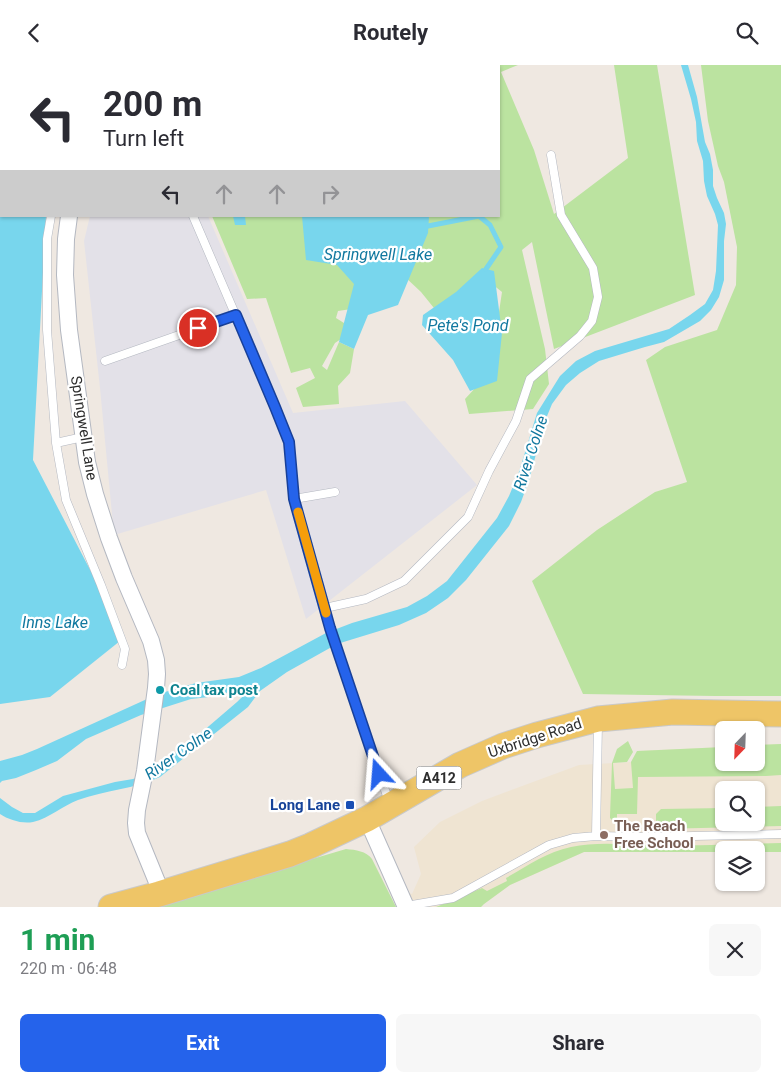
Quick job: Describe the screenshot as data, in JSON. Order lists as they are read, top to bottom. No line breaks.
{"streets":{"main road":["Uxbridge Road","A412"],"street":["Springwell Lane"]},"crossings":[["Springwell Lane","Uxbridge Road"]],"water":["Springwell Lake","Pete's Pond","River Colne","Inns Lake"],"places":{"other":["Coal tax post","The Reach Free School"],"transit":["Long Lane"]},"north":"bottom left","page":{"header":"Routely","turn":["200 m","Turn left"],"heading":["1 min","220 m · 06:48"],"buttons":["Exit","Share"]}}
